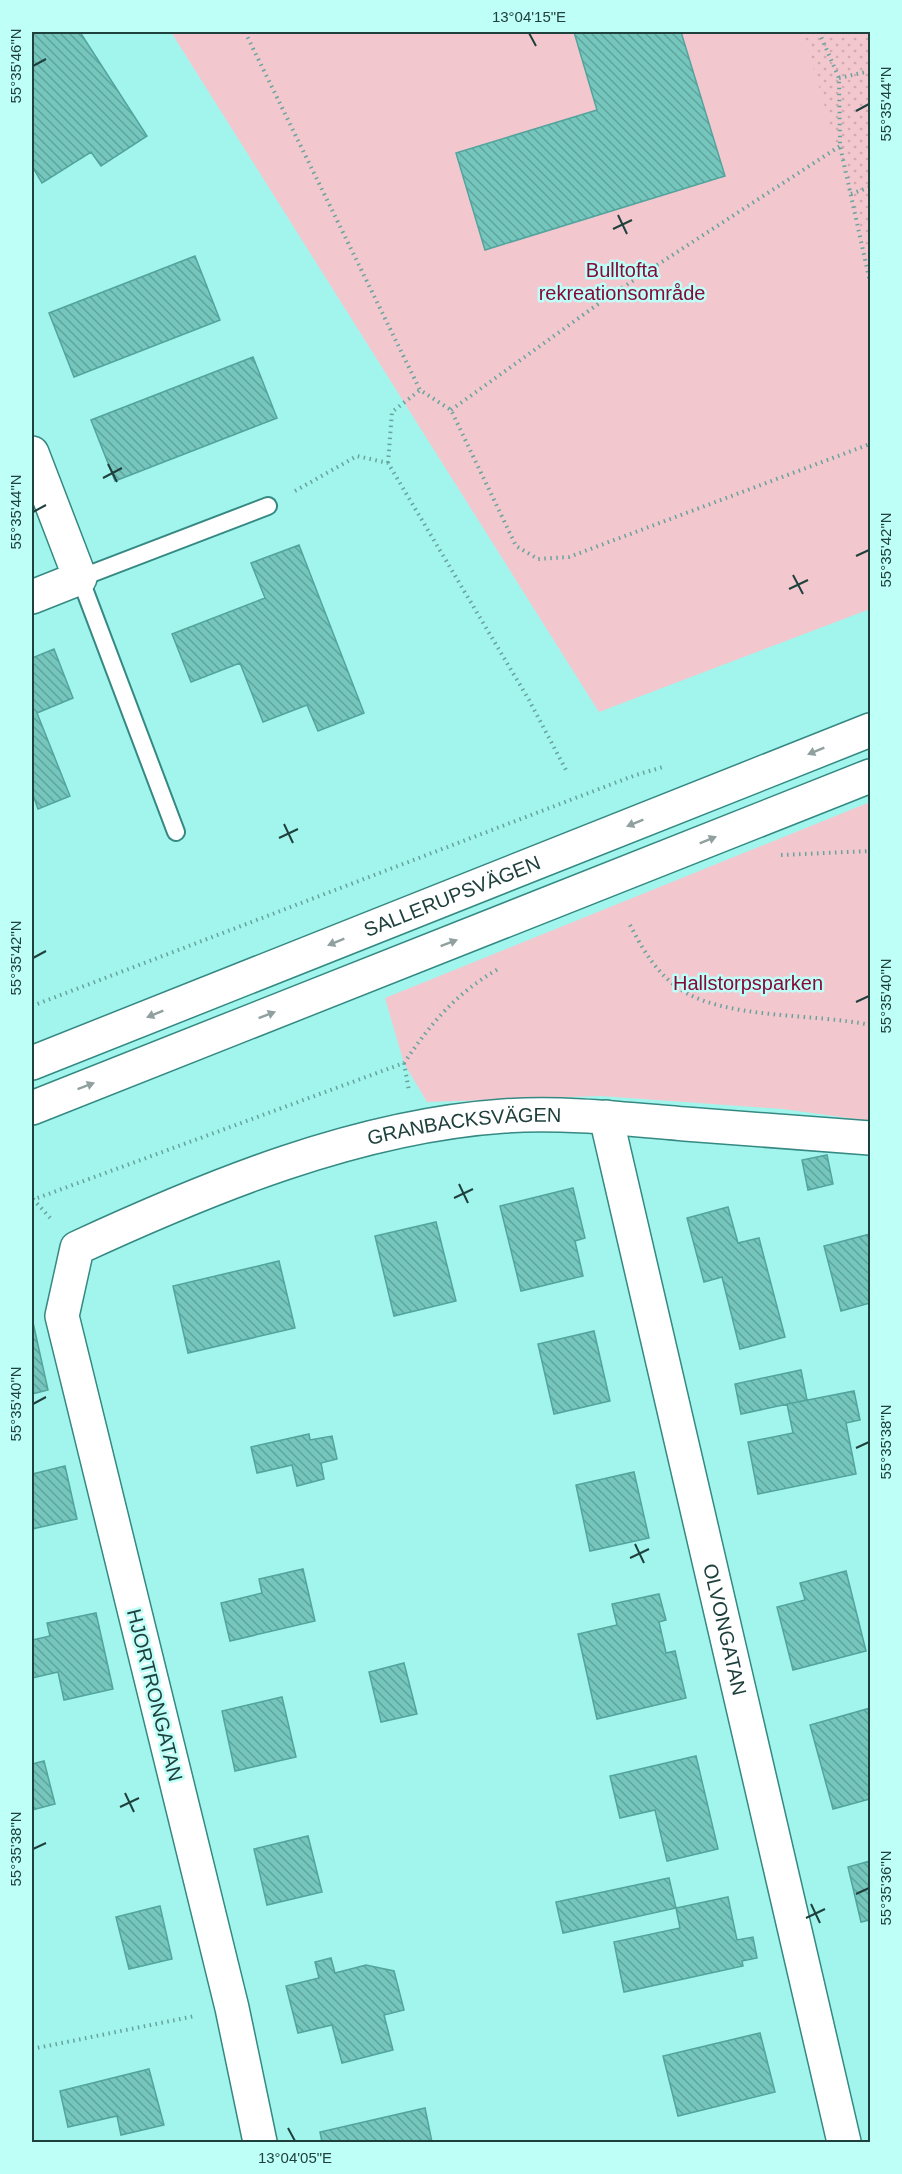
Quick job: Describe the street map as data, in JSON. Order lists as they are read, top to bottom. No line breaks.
{"streets":{"street":["SALLERUPSVÄGEN","GRANBACKSVÄGEN","OLVONGATAN","HJORTRONGATAN"]},"crossings":[["GRANBACKSVÄGEN","OLVONGATAN"],["GRANBACKSVÄGEN","HJORTRONGATAN"]],"parks":["Bulltofta rekreationsområde","Hallstorpsparken"],"coordinates":["13°04'15\"E","55°35'46\"N","55°35'44\"N","55°35'42\"N","55°35'40\"N","55°35'38\"N","55°35'36\"N","13°04'05\"E"]}
